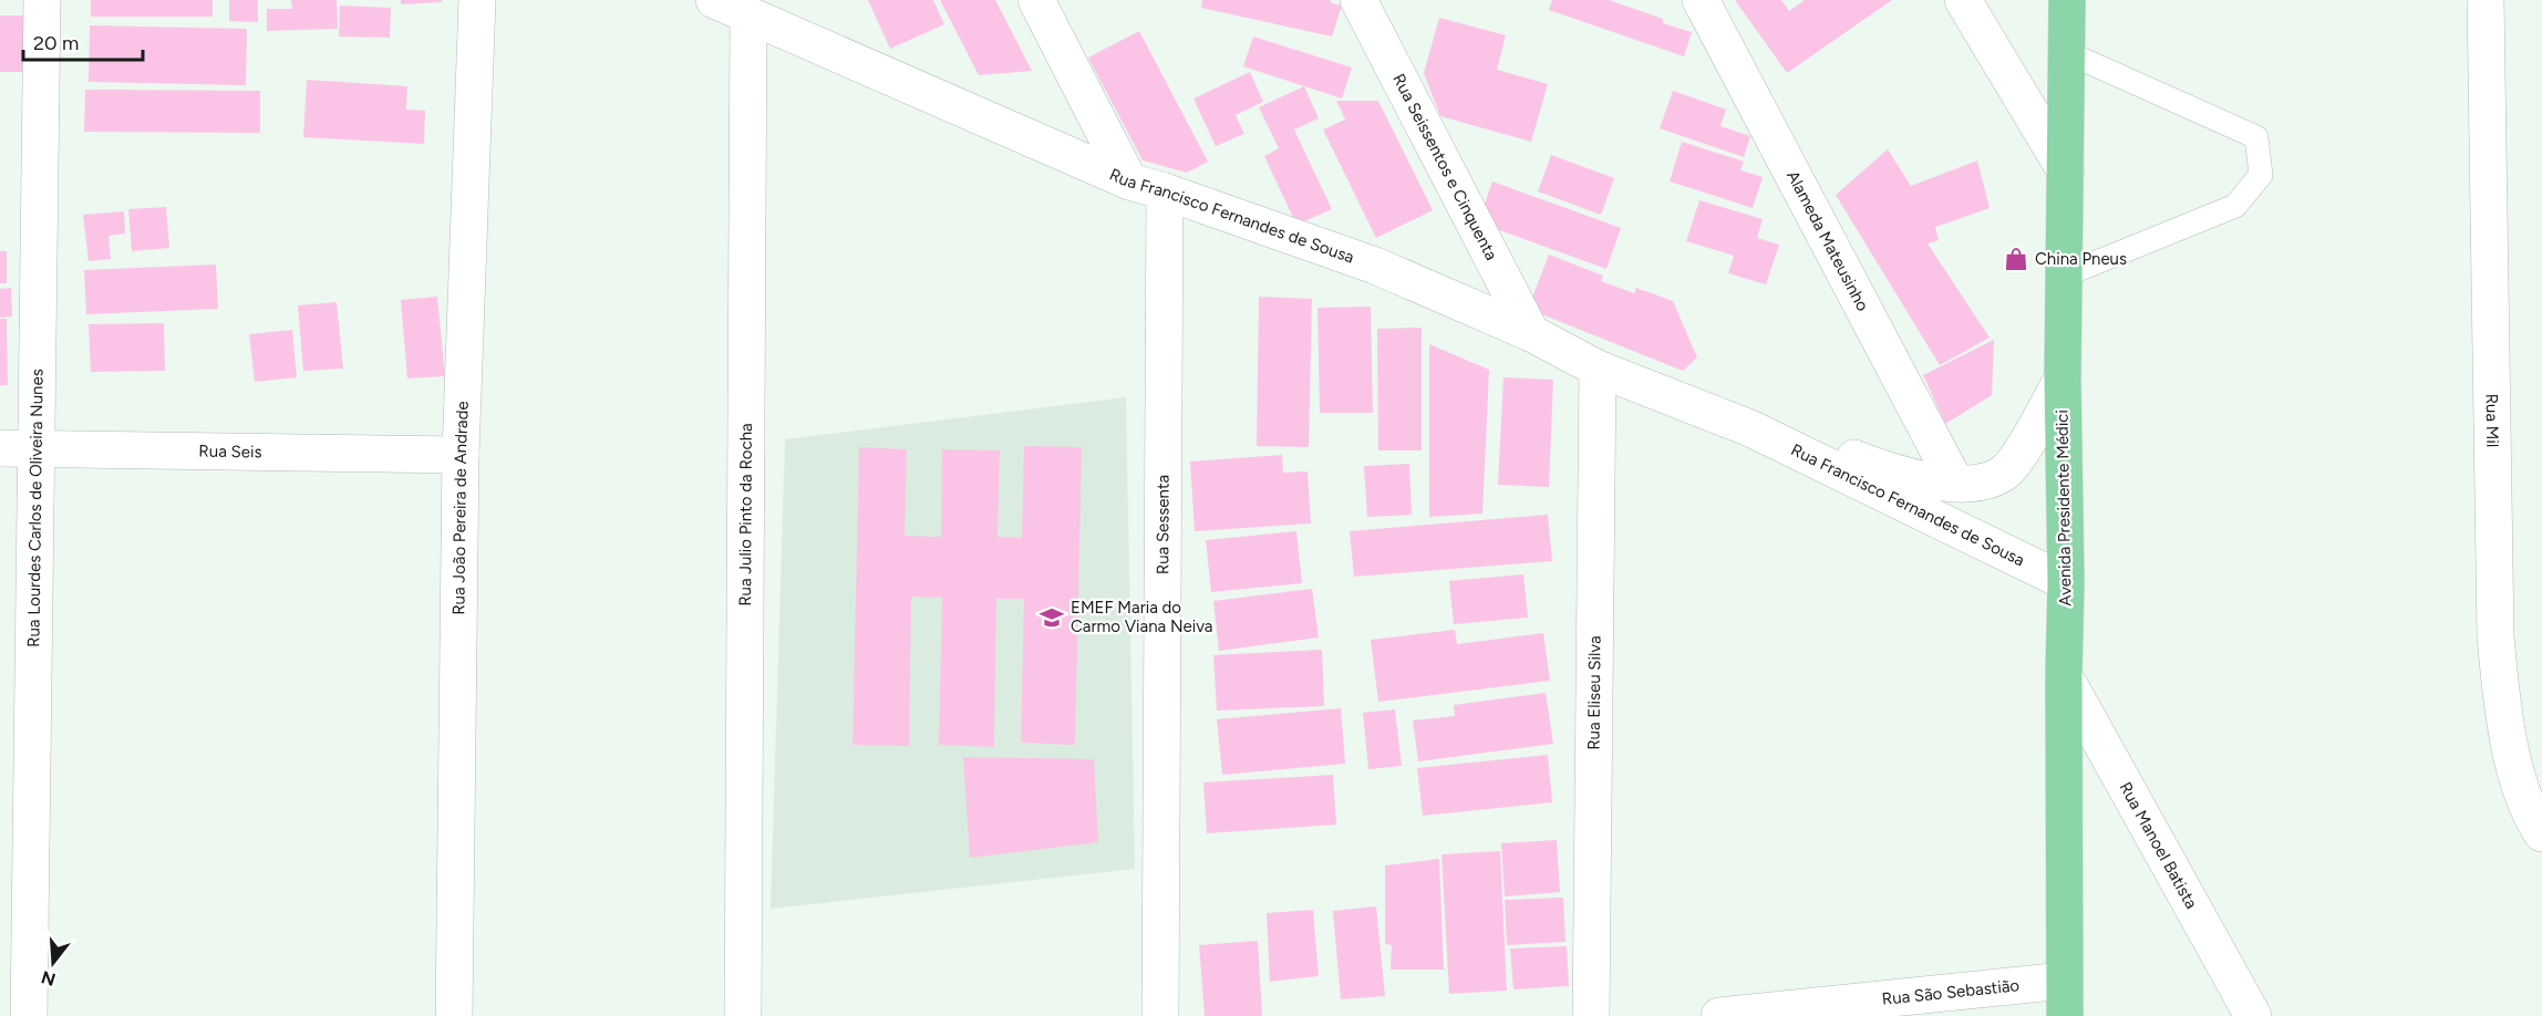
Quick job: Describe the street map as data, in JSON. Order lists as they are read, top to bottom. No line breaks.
{"streets":{"main road":["Avenida Presidente Médici"],"street":["Rua Seissentos e Cinquenta","Rua Francisco Fernandes de Sousa","Alameda Mateusinho","Rua Mil","Rua Seis","Rua Lourdes Carlos de Oliveira Nunes","Rua João Pereira de Andrade","Rua Julio Pinto da Rocha","Rua Sessenta","Rua Eliseu Silva","Rua Manoel Batista","Rua São Sebastião"]},"crossings":[["Rua Seissentos e Cinquenta","Rua Francisco Fernandes de Sousa"],["Rua Francisco Fernandes de Sousa","Alameda Mateusinho"],["Rua Francisco Fernandes de Sousa","Avenida Presidente Médici"],["Rua Francisco Fernandes de Sousa","Rua Julio Pinto da Rocha"],["Rua Francisco Fernandes de Sousa","Rua Sessenta"],["Rua Francisco Fernandes de Sousa","Rua Eliseu Silva"],["Rua Seis","Rua Lourdes Carlos de Oliveira Nunes"],["Rua Seis","Rua João Pereira de Andrade"],["Avenida Presidente Médici","Rua Manoel Batista"],["Avenida Presidente Médici","Rua São Sebastião"]],"places":{"shop":["China Pneus"],"school or university":["EMEF Maria do Carmo Viana Neiva"]},"scale_bar":"20 m","north":"bottom"}
